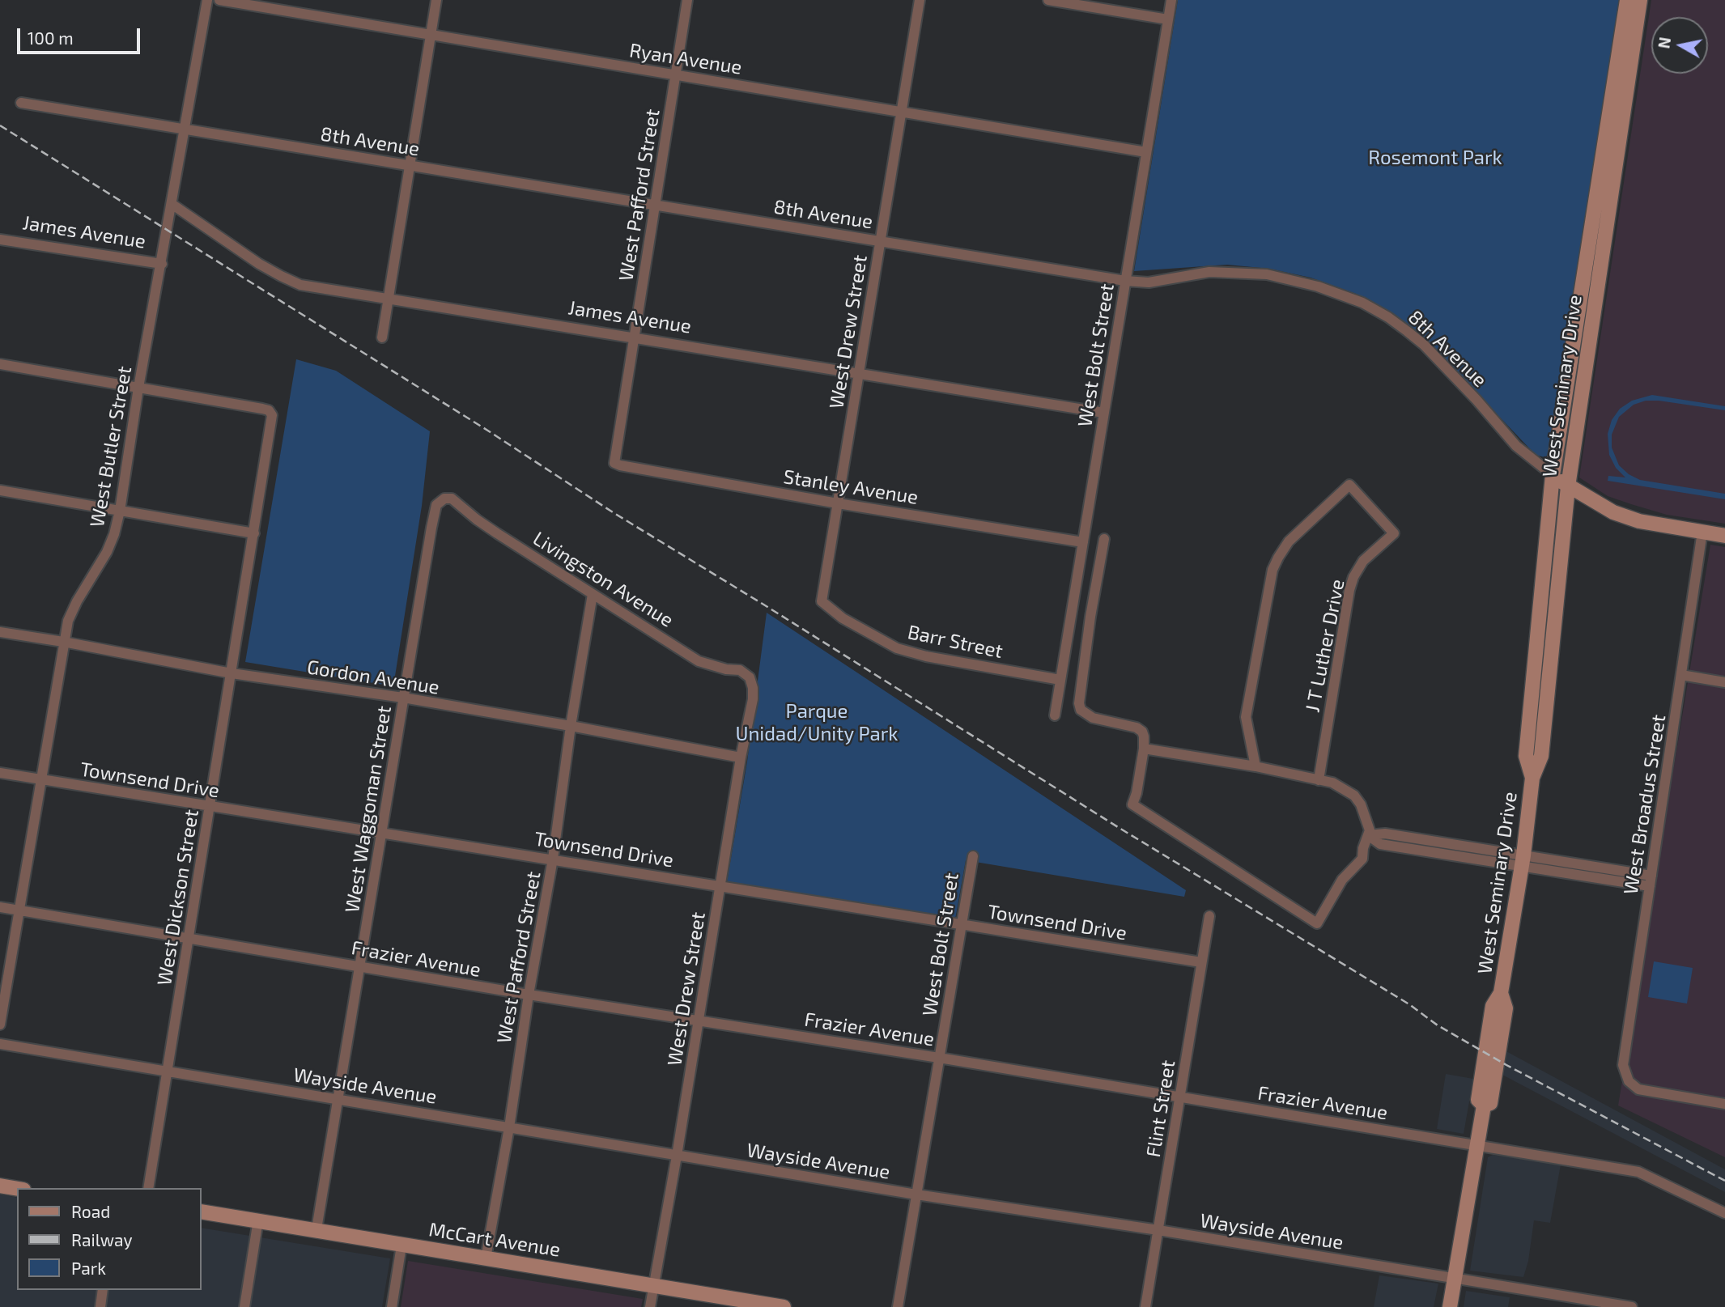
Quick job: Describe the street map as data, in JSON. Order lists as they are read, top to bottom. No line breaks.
{"streets":{"main road":["West Seminary Drive","McCart Avenue"],"street":["Ryan Avenue","8th Avenue","West Pafford Street","James Avenue","West Drew Street","West Bolt Street","West Butler Street","Stanley Avenue","Livingston Avenue","Barr Street","J T Luther Drive","Gordon Avenue","Townsend Drive","West Broadus Street","West Waggoman Street","West Dickson Street","Frazier Avenue","Wayside Avenue","Flint Street"]},"crossings":[["Ryan Avenue","West Pafford Street"],["Ryan Avenue","West Drew Street"],["Ryan Avenue","West Bolt Street"],["8th Avenue","West Pafford Street"],["8th Avenue","West Drew Street"],["8th Avenue","West Bolt Street"],["8th Avenue","West Seminary Drive"],["8th Avenue","West Butler Street"],["West Pafford Street","James Avenue"],["West Pafford Street","Stanley Avenue"],["West Pafford Street","Livingston Avenue"],["West Pafford Street","Gordon Avenue"],["West Pafford Street","Townsend Drive"],["West Pafford Street","Frazier Avenue"],["West Pafford Street","Wayside Avenue"],["West Pafford Street","McCart Avenue"],["James Avenue","West Drew Street"],["James Avenue","West Bolt Street"],["James Avenue","West Butler Street"],["West Drew Street","Stanley Avenue"],["West Drew Street","Livingston Avenue"],["West Drew Street","Barr Street"],["West Drew Street","Gordon Avenue"],["West Drew Street","Townsend Drive"],["West Drew Street","Frazier Avenue"],["West Drew Street","Wayside Avenue"],["West Drew Street","McCart Avenue"],["West Bolt Street","Stanley Avenue"],["West Bolt Street","Barr Street"],["West Bolt Street","Townsend Drive"],["West Bolt Street","Frazier Avenue"],["West Bolt Street","Wayside Avenue"],["West Seminary Drive","Frazier Avenue"],["West Seminary Drive","Wayside Avenue"],["West Butler Street","Gordon Avenue"],["West Butler Street","Townsend Drive"],["West Butler Street","West Dickson Street"],["West Butler Street","Frazier Avenue"],["Livingston Avenue","West Waggoman Street"],["Gordon Avenue","West Waggoman Street"],["Gordon Avenue","West Dickson Street"],["Townsend Drive","West Waggoman Street"],["Townsend Drive","West Dickson Street"],["Townsend Drive","Flint Street"],["West Waggoman Street","Frazier Avenue"],["West Waggoman Street","Wayside Avenue"],["West Waggoman Street","McCart Avenue"],["West Dickson Street","Frazier Avenue"],["West Dickson Street","Wayside Avenue"],["Frazier Avenue","Flint Street"],["Wayside Avenue","Flint Street"]],"parks":["Rosemont Park","Parque Unidad/Unity Park"],"legend":["Road","Railway","Park"],"scale_bar":"100 m","north":"left"}
